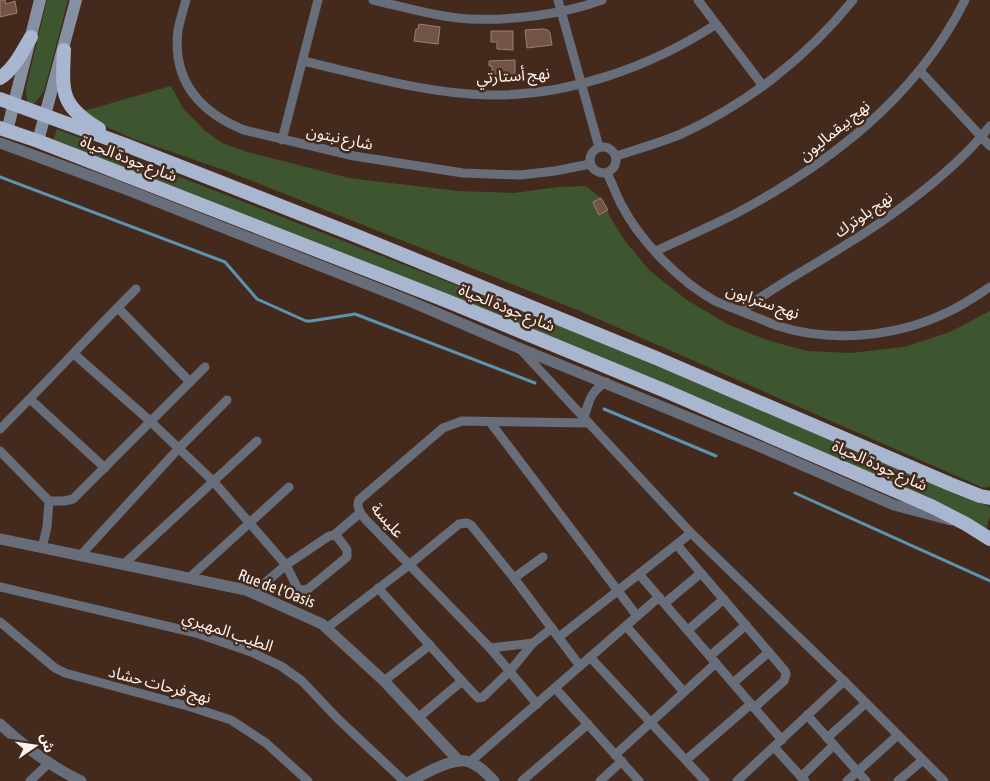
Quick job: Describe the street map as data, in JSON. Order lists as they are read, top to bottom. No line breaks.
{"streets":{"highway":["شارع جودة الحياة"],"street":["نهج أستارتي","نهج بيقماليون","شارع نبتون","نهج بلوترك","نهج سترابون","عليسة","Rue de l'Oasis","الطيب المهيري","نهج فرحات حشاد"]},"crossings":[["نهج بيقماليون","نهج سترابون"],["شارع نبتون","نهج سترابون"],["نهج بلوترك","نهج سترابون"]],"north":"right"}
